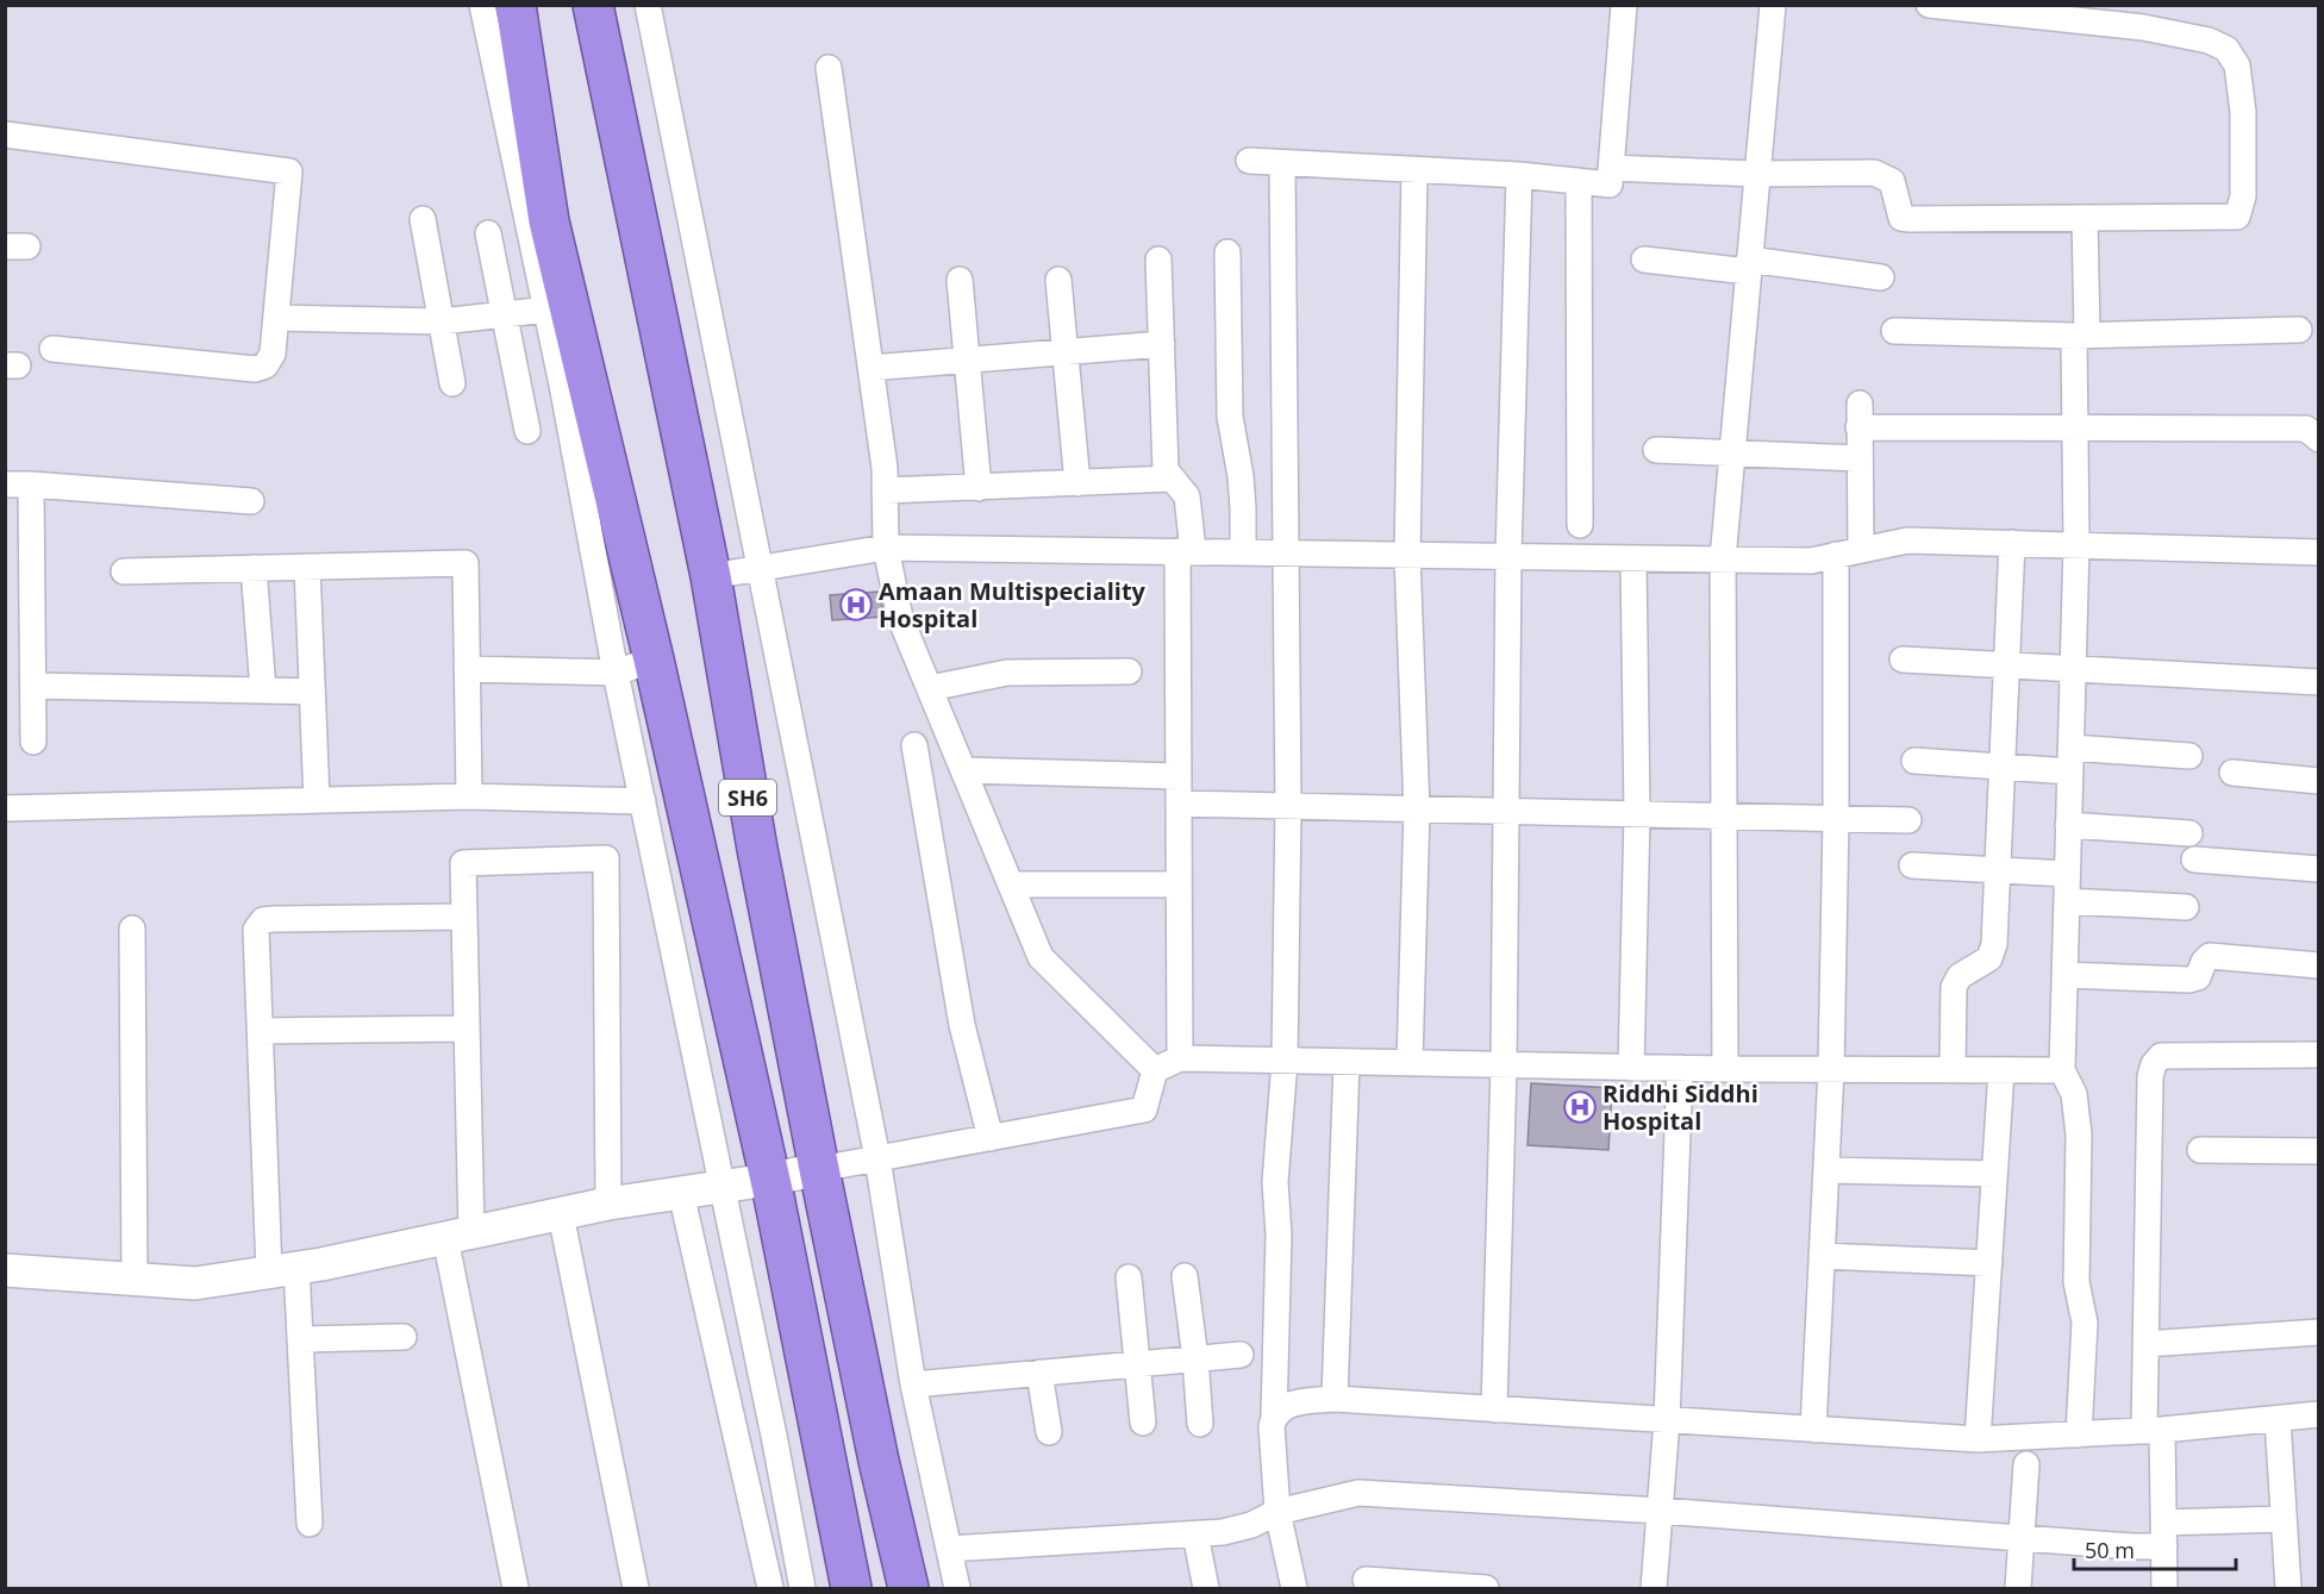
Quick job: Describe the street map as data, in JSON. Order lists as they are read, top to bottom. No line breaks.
{"streets":{"highway":["SH6"]},"places":{"hospital":["Amaan Multispeciality Hospital","Riddhi Siddhi Hospital"]},"scale_bar":"50 m"}
